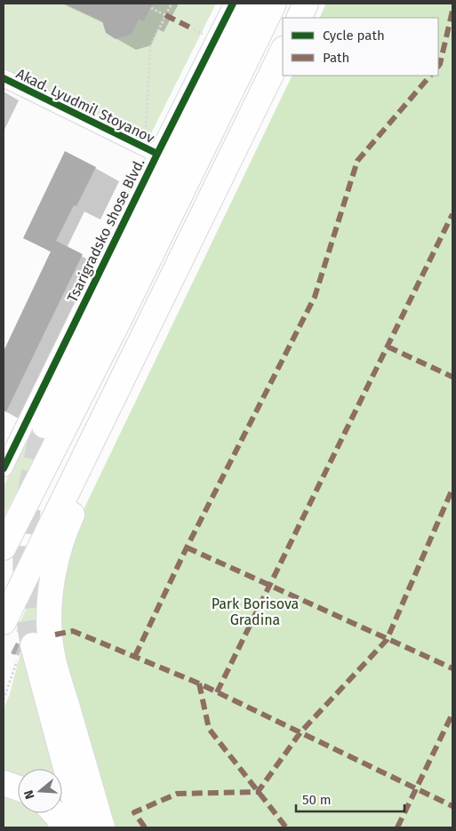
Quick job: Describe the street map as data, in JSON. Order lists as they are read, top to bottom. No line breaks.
{"streets":{"street":["Akad. Lyudmil Stoyanov","Tsarigradsko shose Blvd."]},"crossings":[["Akad. Lyudmil Stoyanov","Tsarigradsko shose Blvd."]],"parks":["Park Borisova Gradina"],"legend":["Cycle path","Path"],"scale_bar":"50 m","north":"left"}
